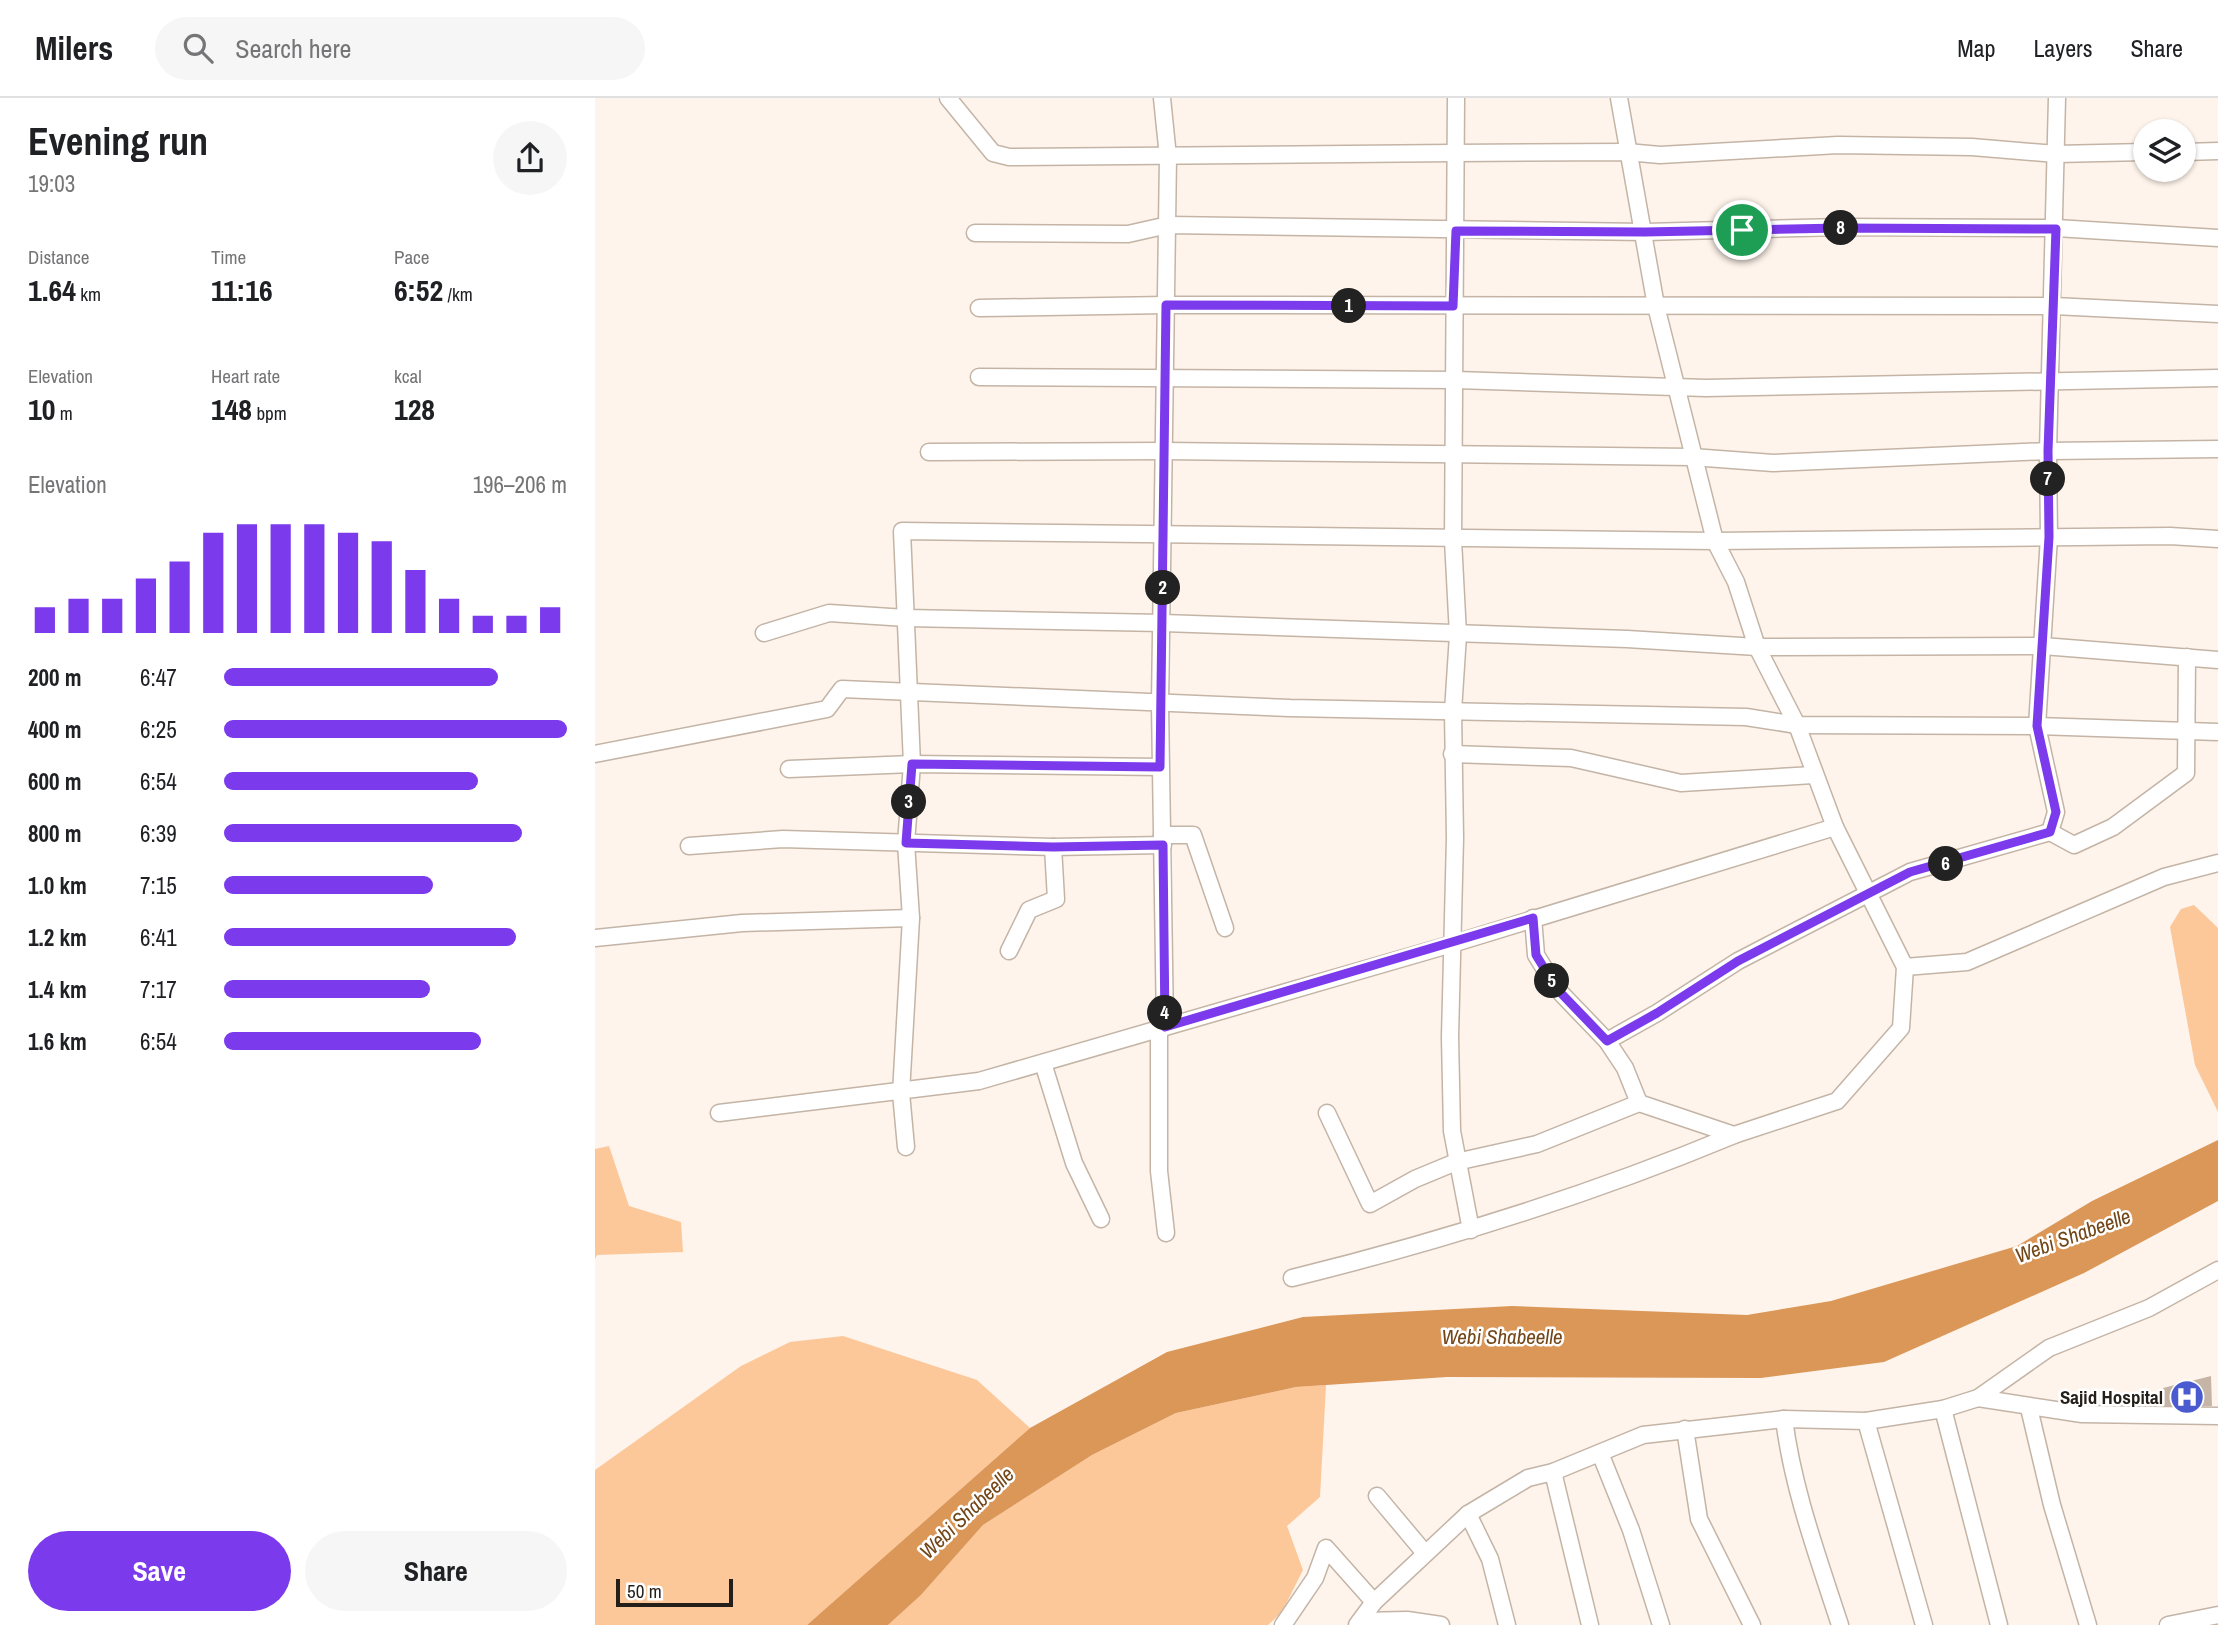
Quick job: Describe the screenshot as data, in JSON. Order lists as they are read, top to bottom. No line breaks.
{"water":["Webi Shabeelle"],"places":{"hospital":["Sajid Hospital"]},"scale_bar":"50 m","page":{"header":"Milers","search":"Search here","nav":["Map","Layers","Share"],"heading":["Evening run","19:03"],"pins":["8","1","7","2","3","6","5","4"],"stats":[["Distance","1.64 km"],["Time","11:16"],["Pace","6:52 /km"],["Elevation","10 m"],["Heart rate","148 bpm"],["kcal","128"]],"chart":["Elevation","196–206 m"],"list":[{"name":"200 m","note":"6:47"},{"name":"400 m","note":"6:25"},{"name":"600 m","note":"6:54"},{"name":"800 m","note":"6:39"},{"name":"1.0 km","note":"7:15"},{"name":"1.2 km","note":"6:41"},{"name":"1.4 km","note":"7:17"},{"name":"1.6 km","note":"6:54"}],"buttons":["Save","Share"],"scale":"50 m"}}
